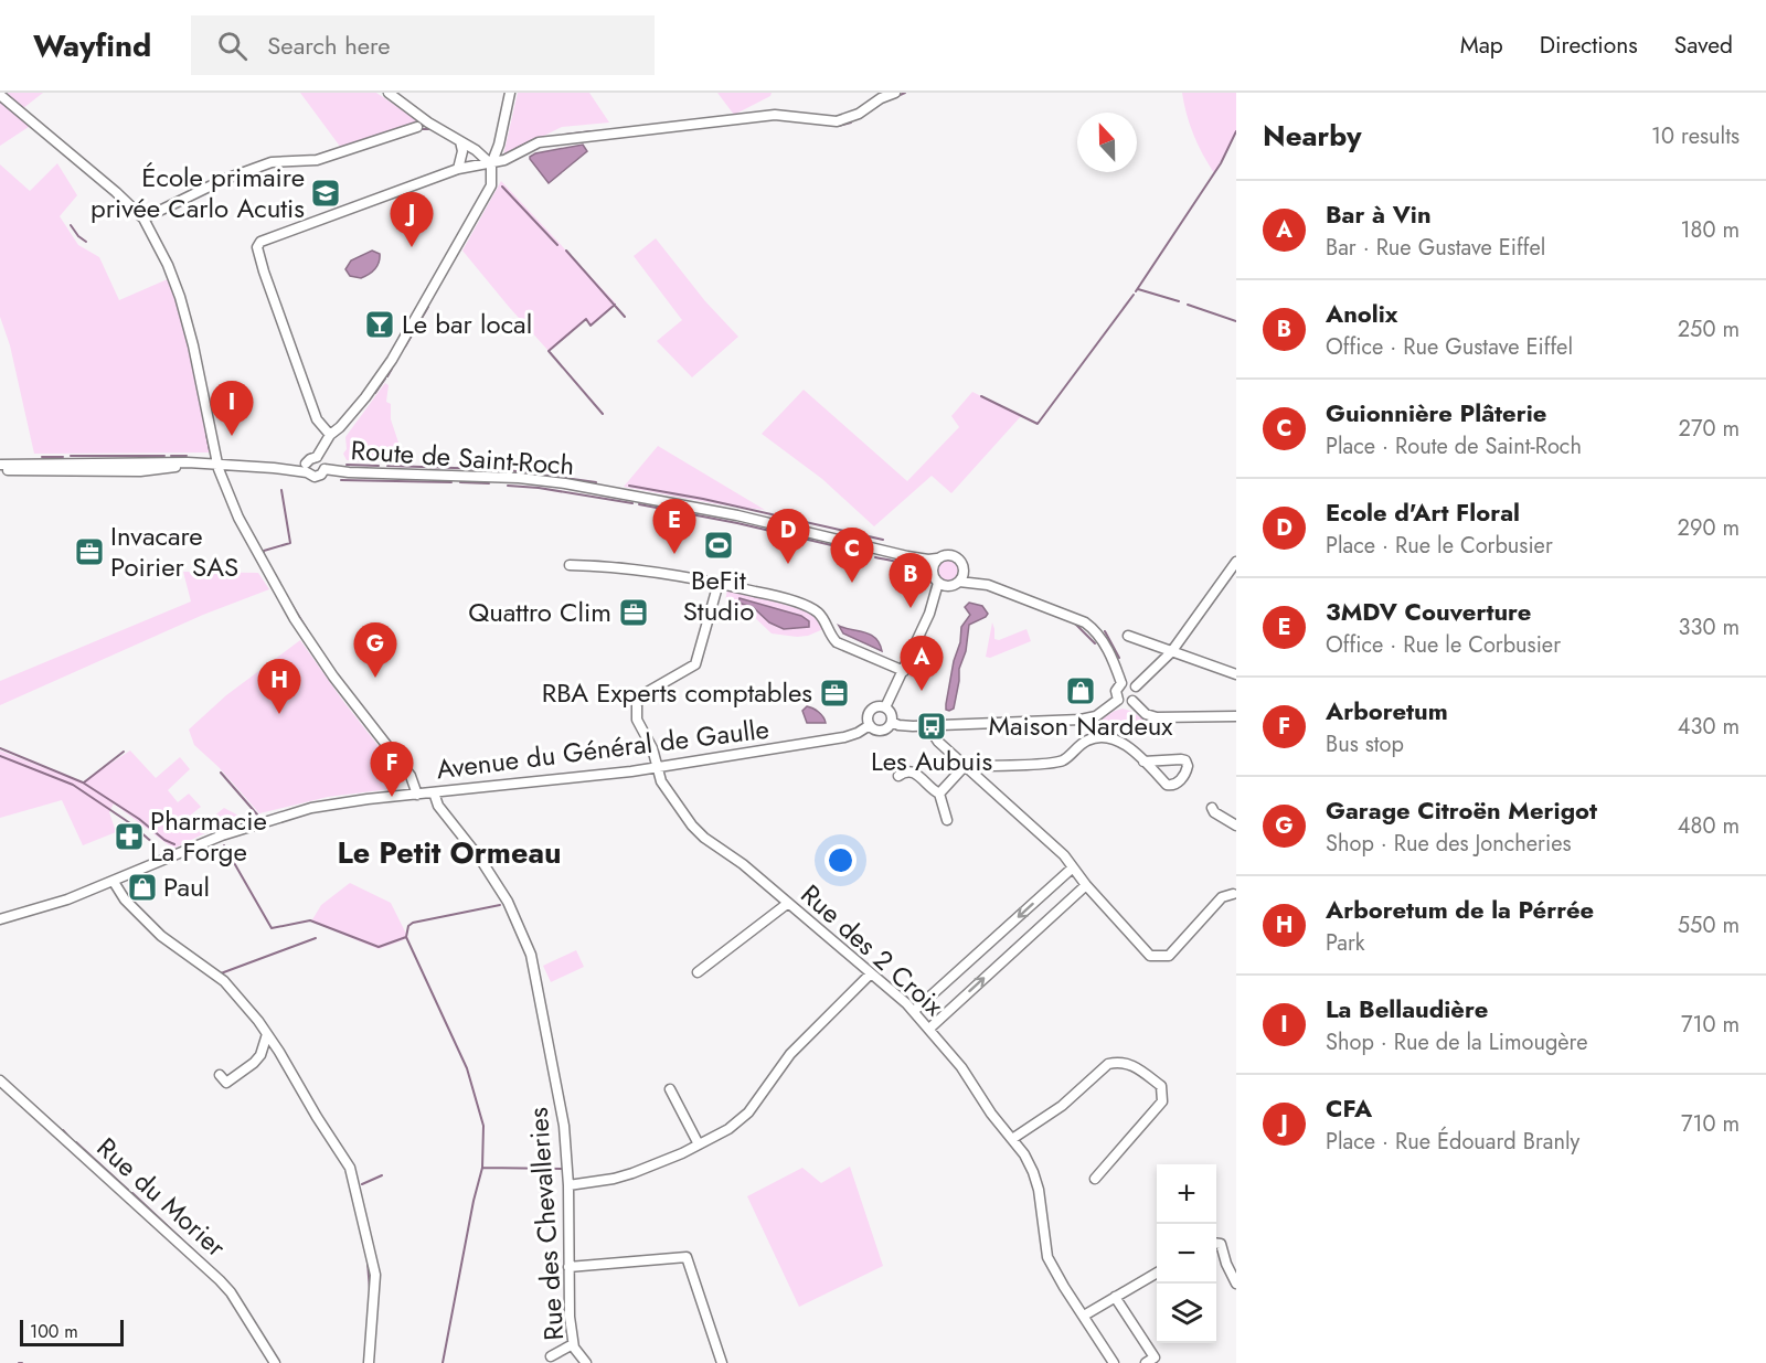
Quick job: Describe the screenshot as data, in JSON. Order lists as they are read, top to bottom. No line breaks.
{"streets":{"street":["Route de Saint-Roch","Avenue du Général de Gaulle","Rue des 2 Croix","Rue du Morier","Rue des Chevalleries"]},"crossings":[["Avenue du Général de Gaulle","Rue des 2 Croix"],["Avenue du Général de Gaulle","Rue des Chevalleries"]],"districts":["Le Petit Ormeau"],"places":{"school or university":["École primaire privée Carlo Acutis"],"bar":["Le bar local"],"sports":["BeFit Studio"],"office":["Invacare Poirier SAS","Quattro Clim","RBA Experts comptables"],"shop":["Maison Nardeux","Paul"],"bus stop":["Les Aubuis"],"pharmacy":["Pharmacie La Forge"]},"scale_bar":"100 m","north":"top","page":{"header":"Wayfind","search":"Search here","nav":["Map","Directions","Saved"],"heading":["Nearby","10 results"],"list":[{"mark":"A","name":"Bar à Vin","note":"Bar · Rue Gustave Eiffel","value":"180 m"},{"mark":"B","name":"Anolix","note":"Office · Rue Gustave Eiffel","value":"250 m"},{"mark":"C","name":"Guionnière Plâterie","note":"Place · Route de Saint-Roch","value":"270 m"},{"mark":"D","name":"Ecole d'Art Floral","note":"Place · Rue le Corbusier","value":"290 m"},{"mark":"E","name":"3MDV Couverture","note":"Office · Rue le Corbusier","value":"330 m"},{"mark":"F","name":"Arboretum","note":"Bus stop","value":"430 m"},{"mark":"G","name":"Garage Citroën Merigot","note":"Shop · Rue des Joncheries","value":"480 m"},{"mark":"H","name":"Arboretum de la Pérrée","note":"Park","value":"550 m"},{"mark":"I","name":"La Bellaudière","note":"Shop · Rue de la Limougère","value":"710 m"},{"mark":"J","name":"CFA","note":"Place · Rue Édouard Branly","value":"710 m"}],"pins":["J","I","E","D","C","B","G","A","H","F"],"map_buttons":["+","−"],"scale":"100 m"}}
